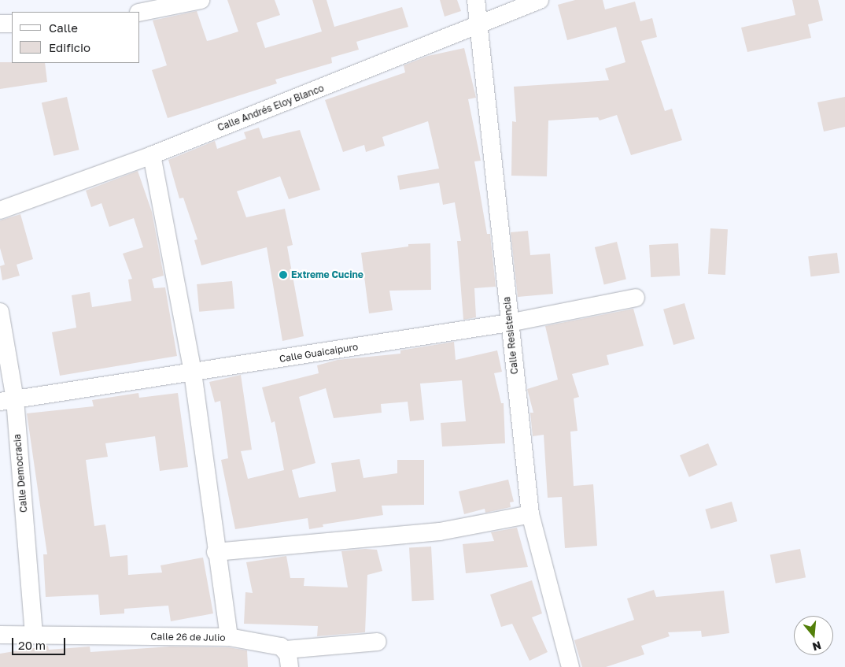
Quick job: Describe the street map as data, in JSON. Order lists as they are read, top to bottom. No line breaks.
{"streets":{"street":["Calle Andrés Eloy Blanco","Calle Resistencia","Calle Guaicaipuro","Calle Democracia","Calle 26 de Julio"]},"crossings":[["Calle Andrés Eloy Blanco","Calle Resistencia"],["Calle Resistencia","Calle Guaicaipuro"],["Calle Guaicaipuro","Calle Democracia"],["Calle Democracia","Calle 26 de Julio"]],"places":["Extreme Cucine"],"legend":["Calle","Edificio"],"scale_bar":"20 m","north":"bottom"}
